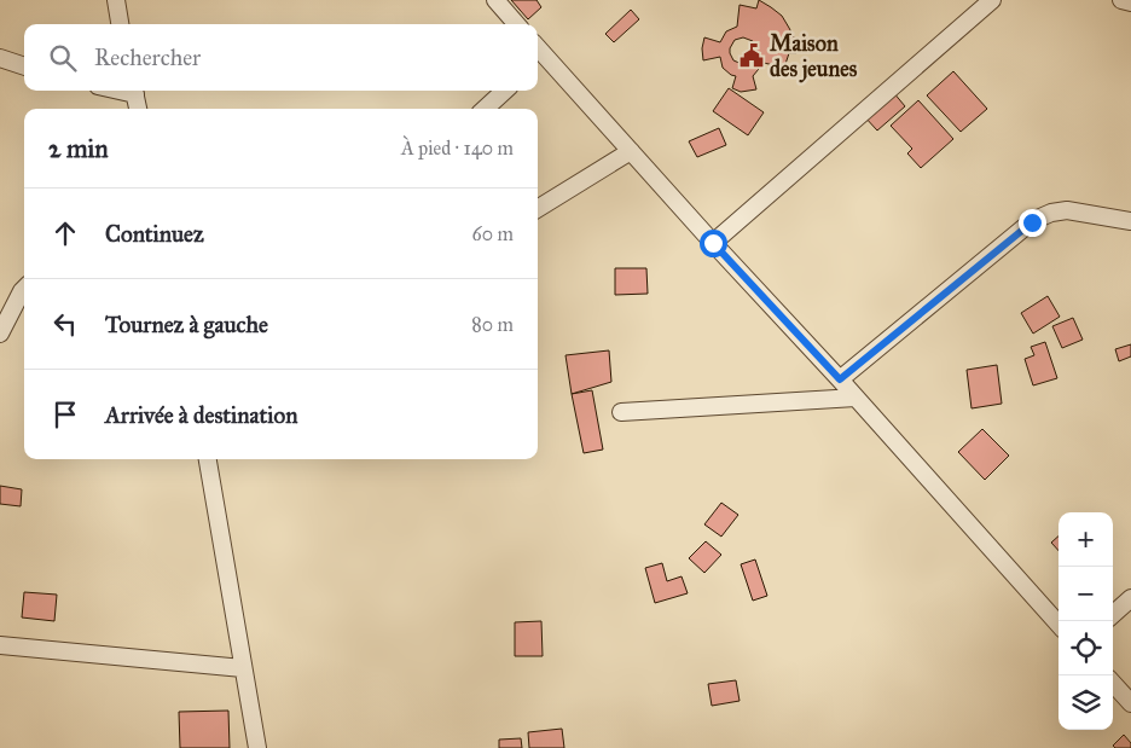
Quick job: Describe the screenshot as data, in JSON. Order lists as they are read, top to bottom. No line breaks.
{"places":{"public building":["Maison des jeunes"]},"page":{"search":"Rechercher","heading":["2 min","À pied · 140 m"],"list":[["Continuez","60 m"],["Tournez à gauche","80 m"],"Arrivée à destination"],"map_buttons":["+","−"]}}
